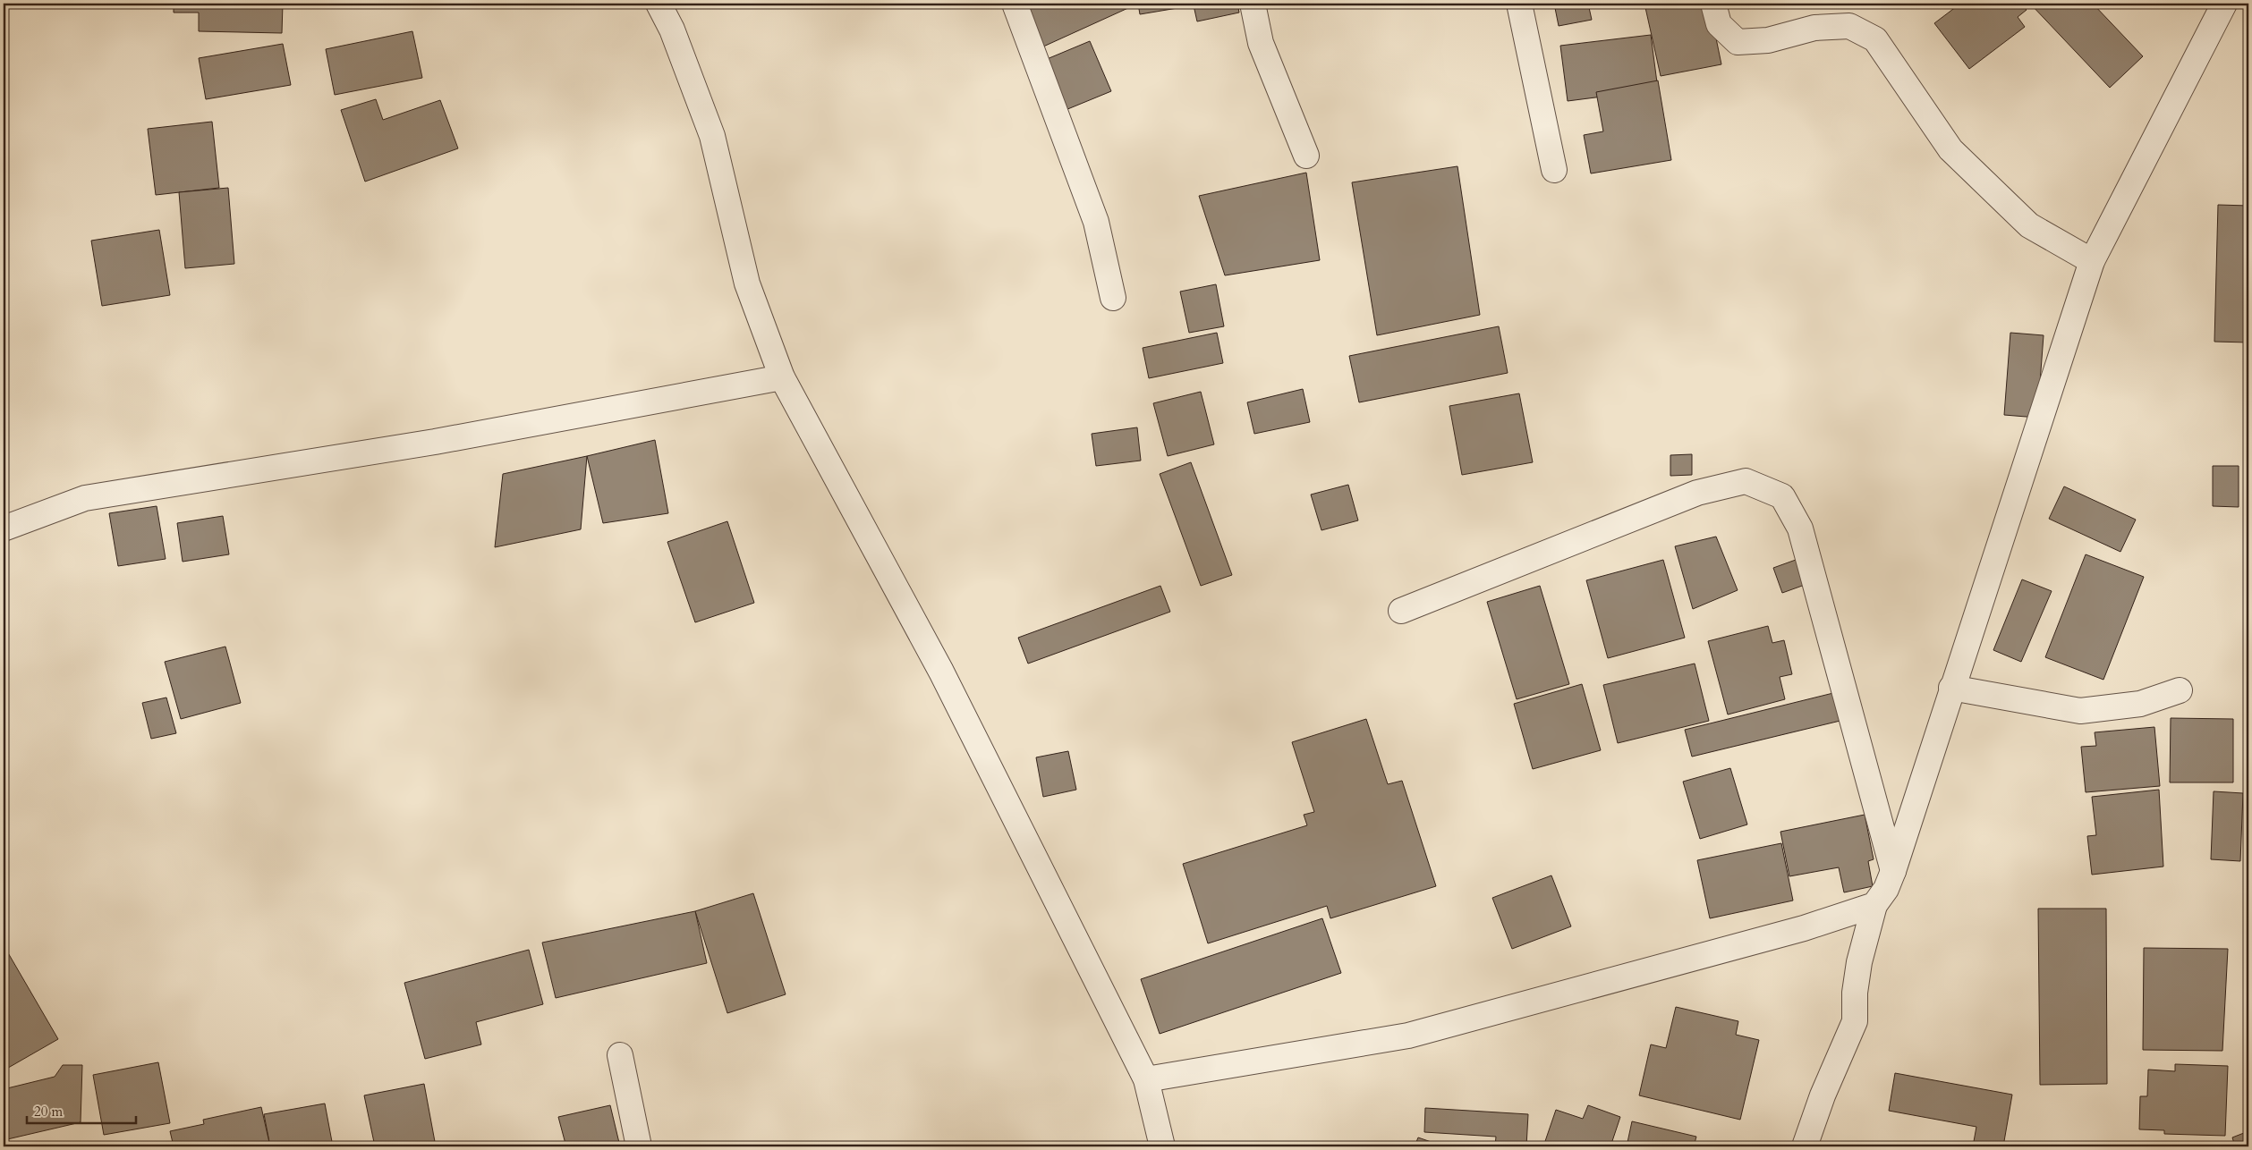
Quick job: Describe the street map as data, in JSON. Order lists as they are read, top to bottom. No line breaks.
{"scale_bar":"20 m"}
